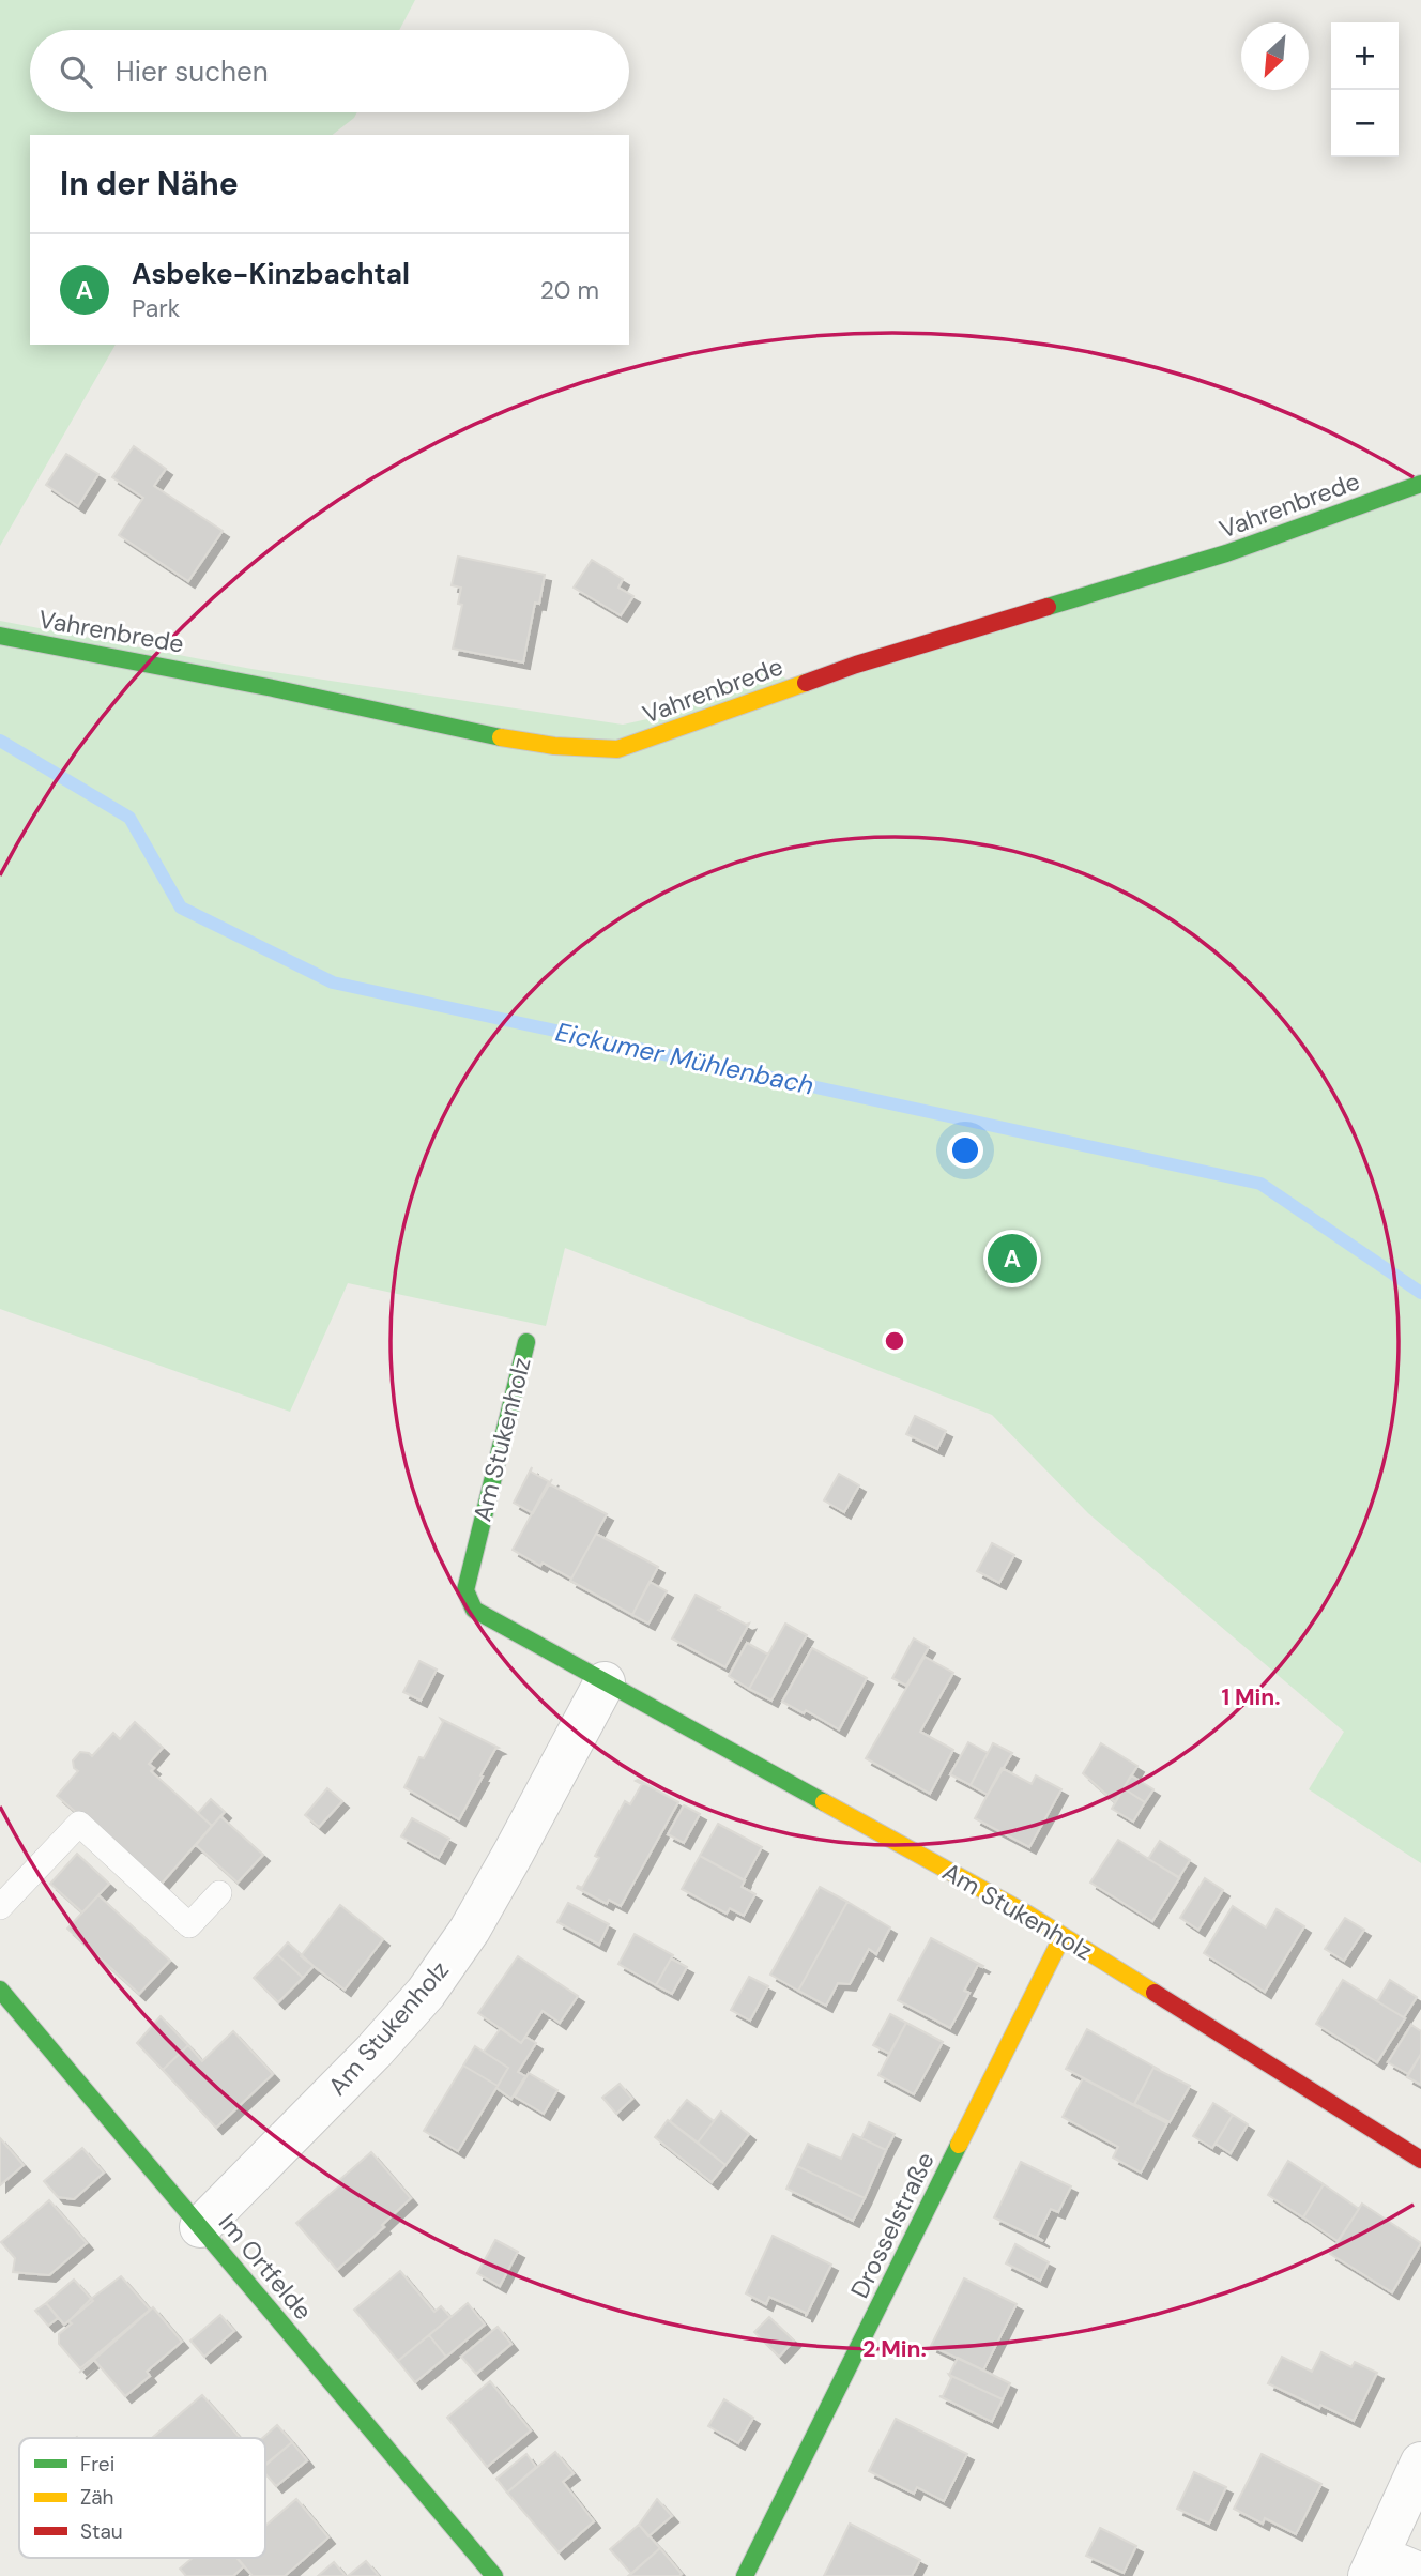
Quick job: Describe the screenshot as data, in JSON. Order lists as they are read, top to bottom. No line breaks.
{"streets":{"street":["Vahrenbrede","Am Stukenholz","Drosselstraße","Im Ortfelde"]},"crossings":[["Am Stukenholz","Drosselstraße"],["Am Stukenholz","Im Ortfelde"]],"water":["Eickumer Mühlenbach"],"legend":["Frei","Zäh","Stau"],"north":"bottom left","page":{"map_buttons":["+","−"],"search":"Hier suchen","heading":"In der Nähe","list":[{"mark":"A","name":"Asbeke-Kinzbachtal","note":"Park","value":"20 m"}],"pins":"A"},"rings":["1 Min.","2 Min."]}
